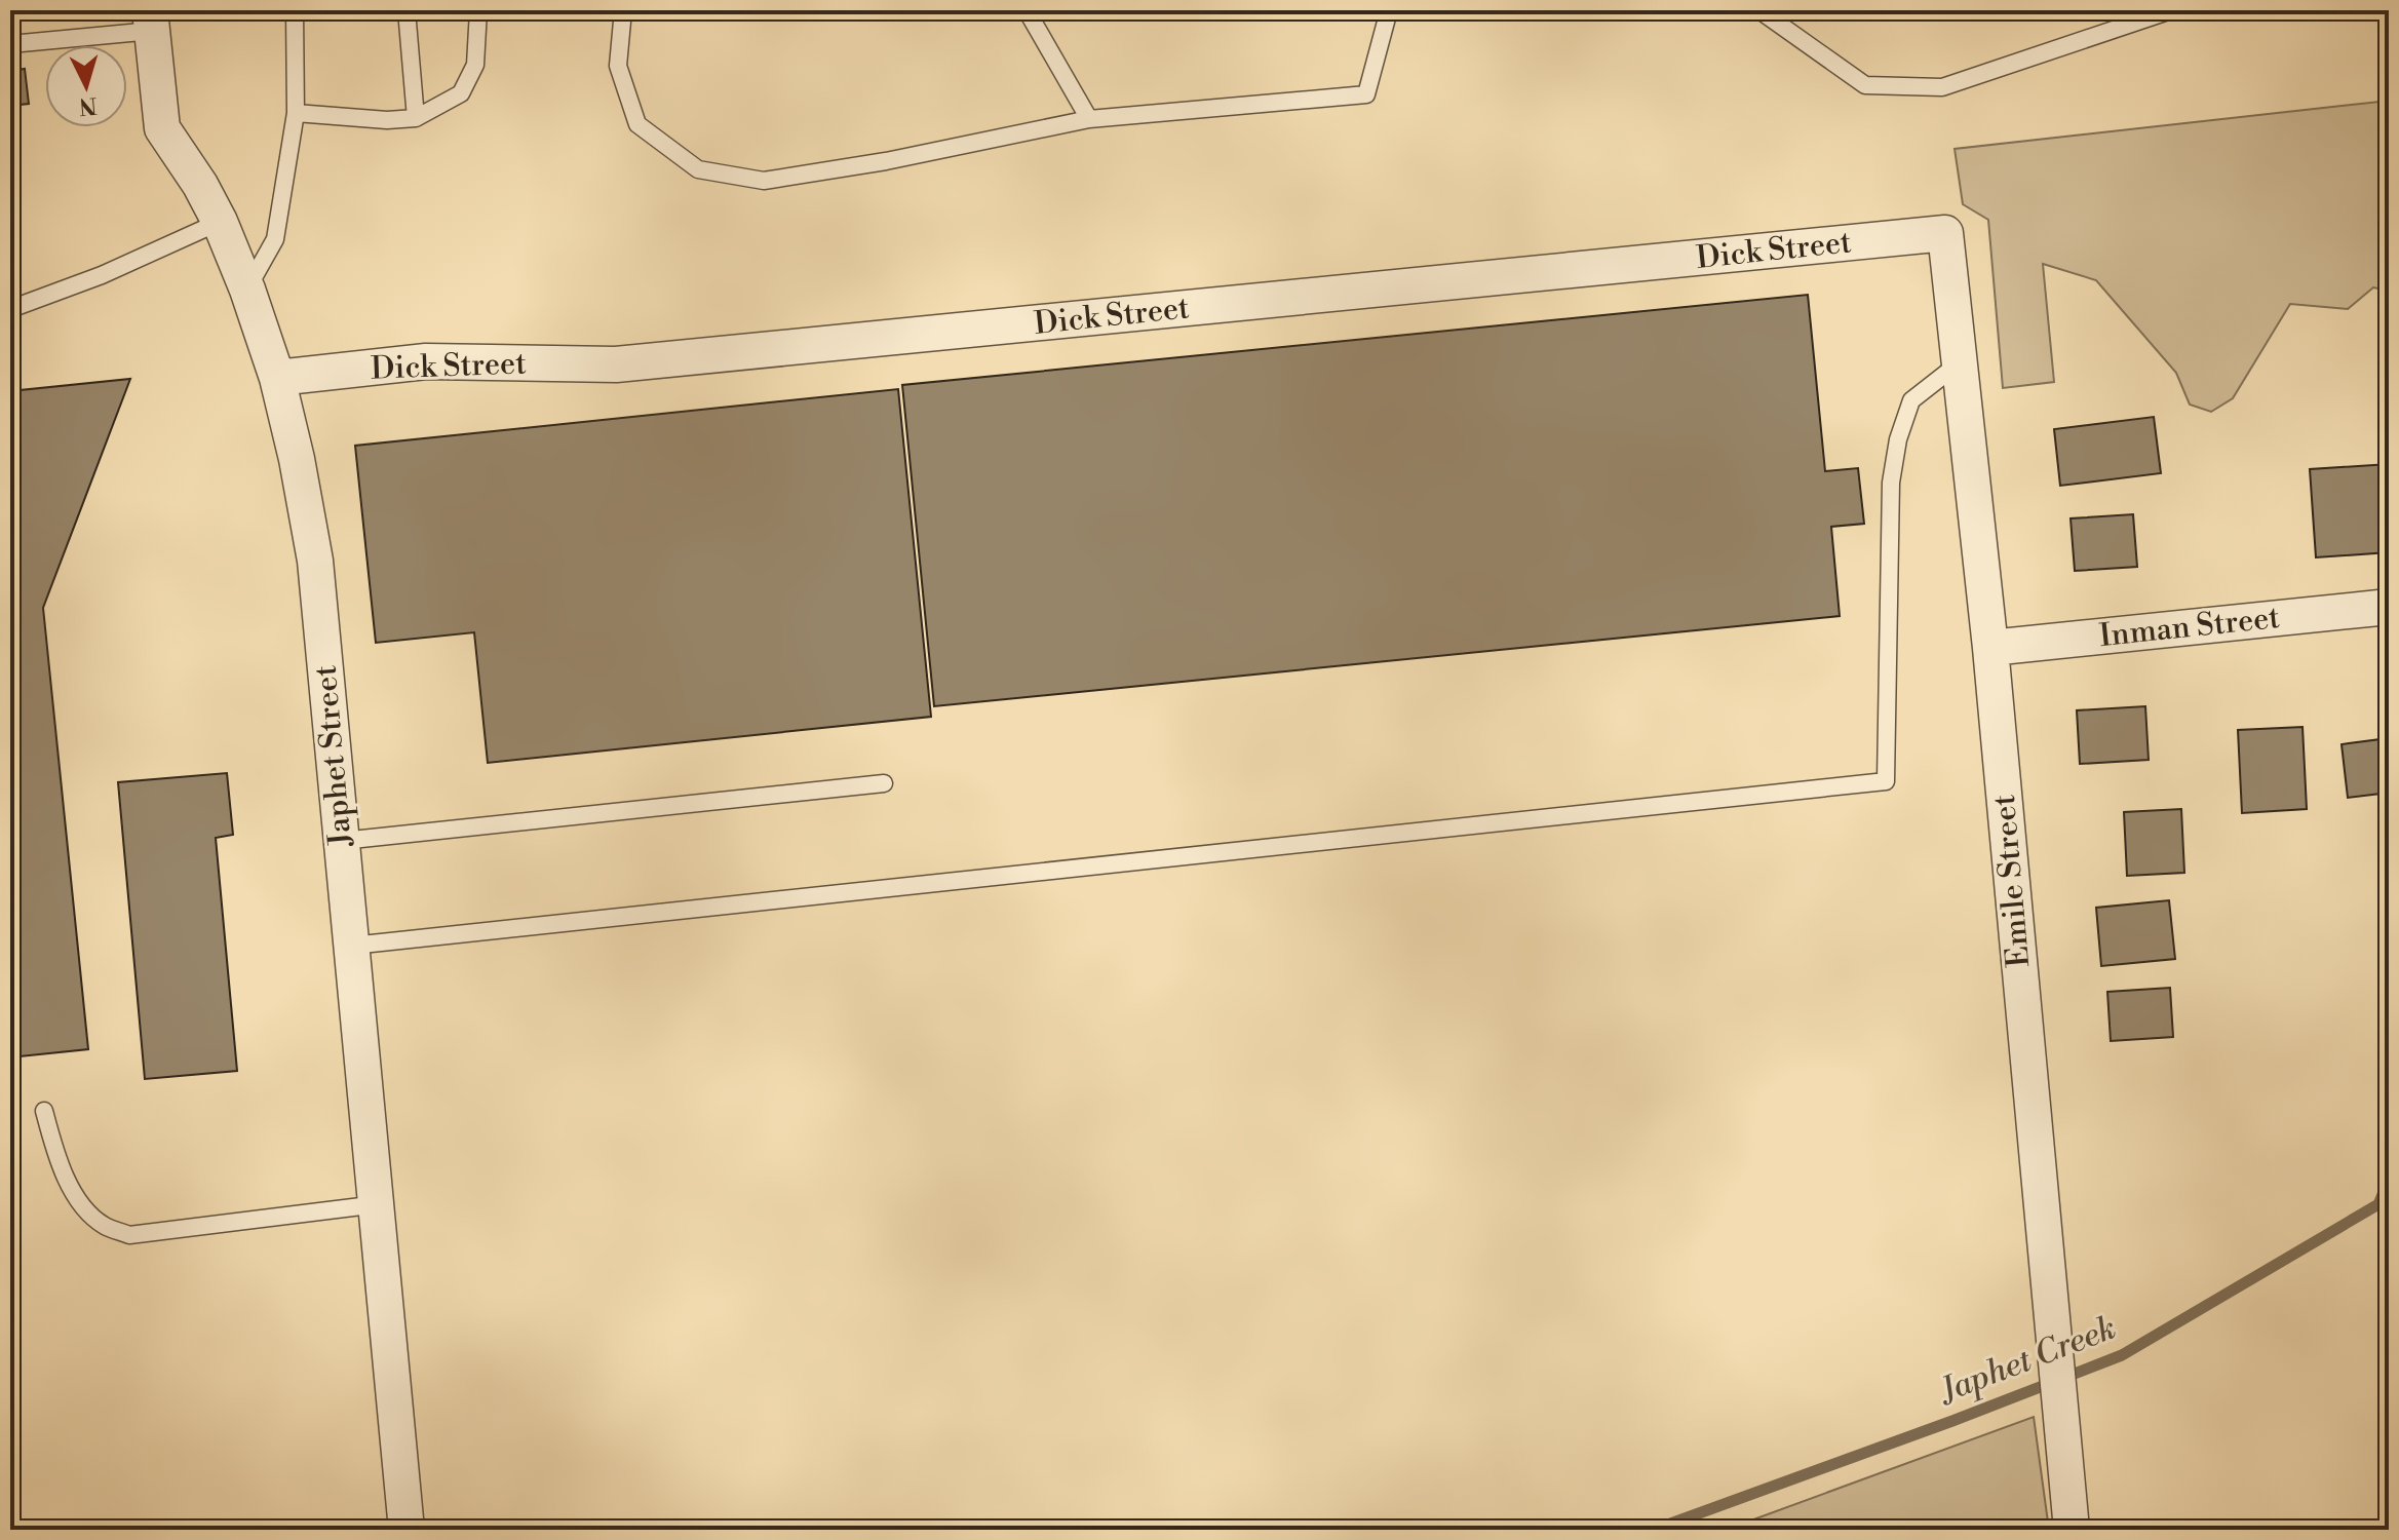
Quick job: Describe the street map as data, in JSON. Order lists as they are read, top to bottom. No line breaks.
{"streets":{"street":["Dick Street","Inman Street","Japhet Street","Emile Street"]},"crossings":[["Dick Street","Japhet Street"],["Dick Street","Emile Street"],["Inman Street","Emile Street"]],"water":["Japhet Creek"],"north":"bottom"}
